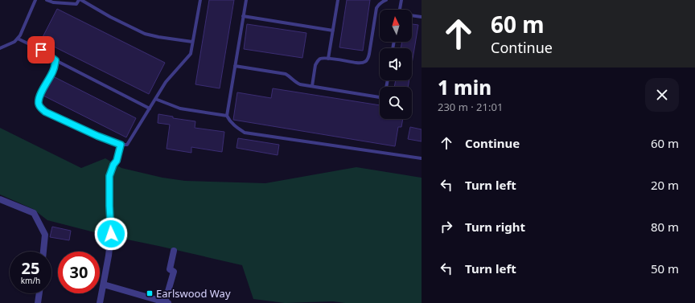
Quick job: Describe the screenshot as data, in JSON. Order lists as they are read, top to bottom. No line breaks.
{"places":{"transit":["Earlswood Way"]},"north":"top","page":{"turn":["60 m","Continue"],"heading":["1 min","230 m · 21:01"],"list":[{"name":"Continue","value":"60 m"},{"name":"Turn left","value":"20 m"},{"name":"Turn right","value":"80 m"},{"name":"Turn left","value":"50 m"}],"speed":"25 km/h","limit":"30"}}
